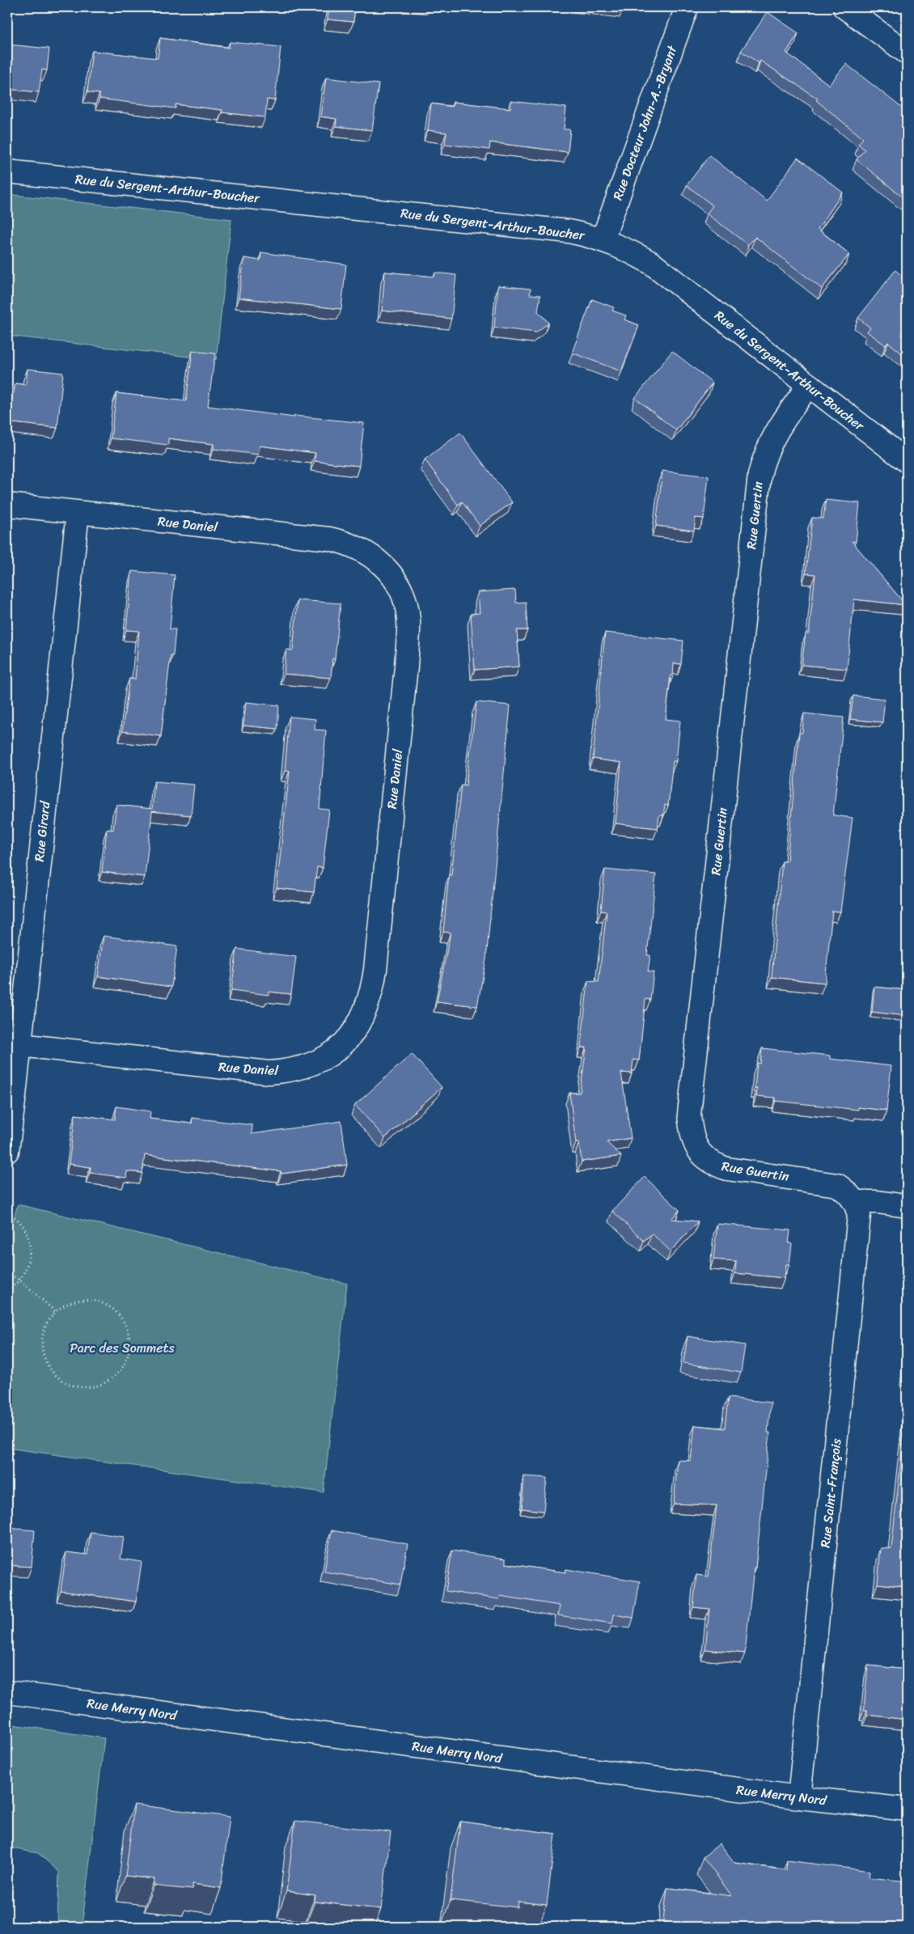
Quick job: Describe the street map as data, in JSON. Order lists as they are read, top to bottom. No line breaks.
{"streets":{"street":["Rue Docteur John-A.-Bryant","Rue du Sergent-Arthur-Boucher","Rue Guertin","Rue Daniel","Rue Girard","Rue Saint-François","Rue Merry Nord"]},"crossings":[["Rue Docteur John-A.-Bryant","Rue du Sergent-Arthur-Boucher"],["Rue du Sergent-Arthur-Boucher","Rue Guertin"],["Rue Guertin","Rue Saint-François"],["Rue Daniel","Rue Girard"],["Rue Saint-François","Rue Merry Nord"]],"parks":["Parc des Sommets"]}
